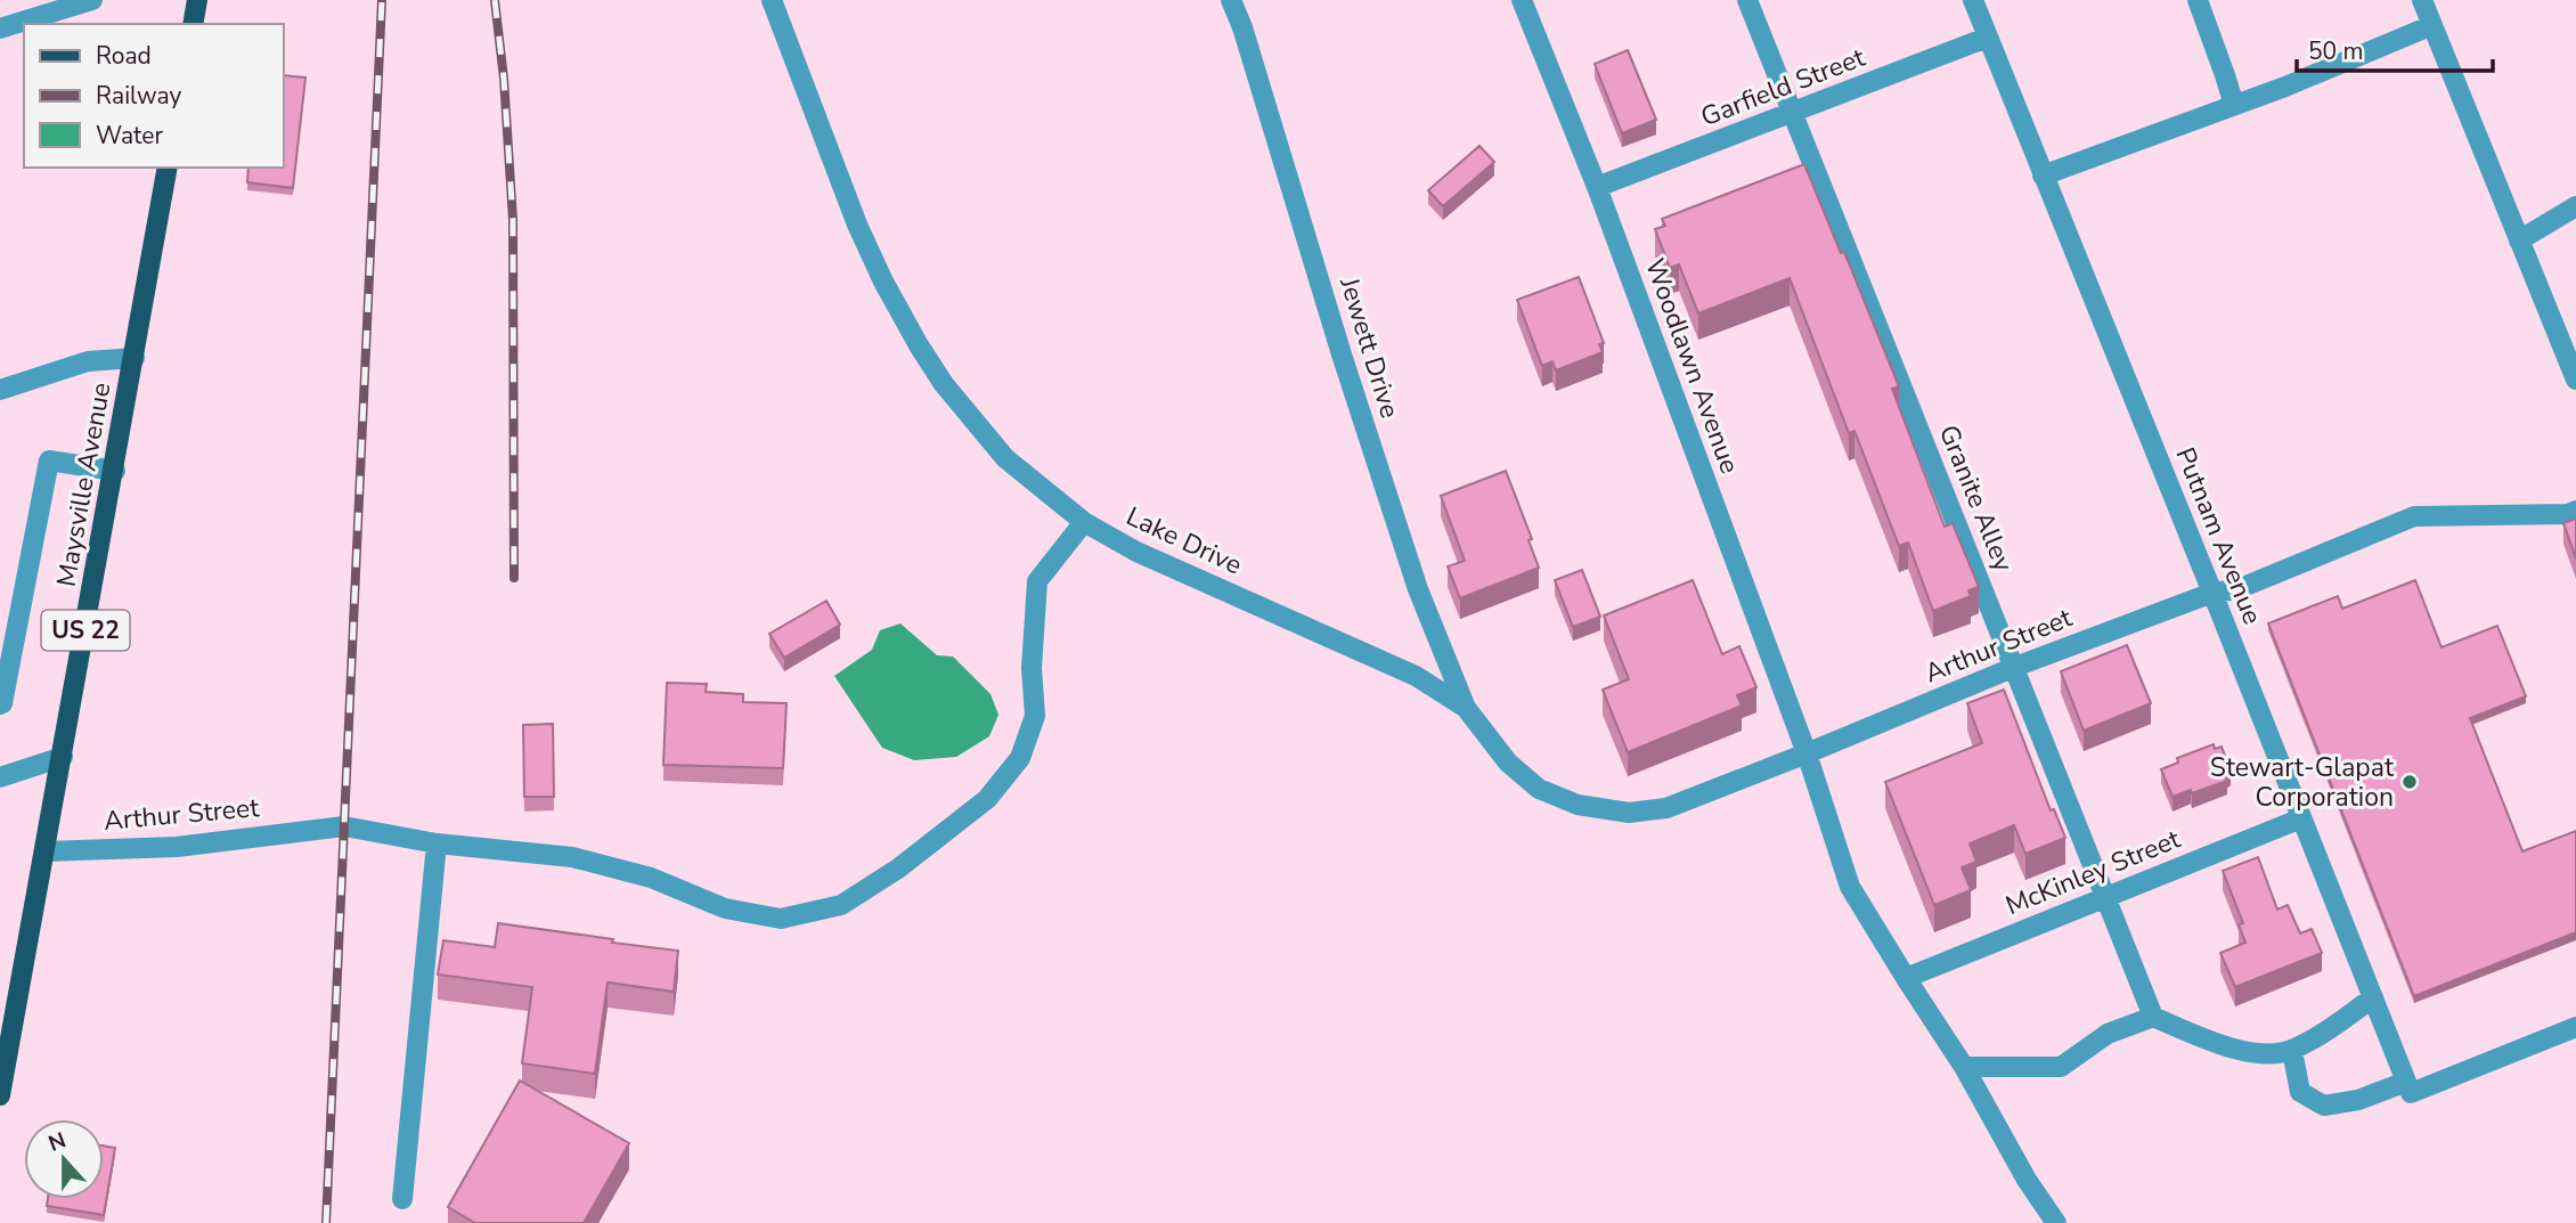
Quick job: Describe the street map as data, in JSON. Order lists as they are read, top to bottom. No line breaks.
{"streets":{"main road":["Maysville Avenue","US 22"],"street":["Garfield Street","Jewett Drive","Woodlawn Avenue","Granite Alley","Putnam Avenue","Lake Drive","Arthur Street","McKinley Street"]},"crossings":[["Garfield Street","Woodlawn Avenue"],["Garfield Street","Granite Alley"],["Garfield Street","Putnam Avenue"],["Jewett Drive","Lake Drive"],["Woodlawn Avenue","Lake Drive"],["Woodlawn Avenue","Arthur Street"],["Woodlawn Avenue","McKinley Street"],["Maysville Avenue","Arthur Street"],["Granite Alley","Arthur Street"],["Granite Alley","McKinley Street"],["Putnam Avenue","Arthur Street"],["Putnam Avenue","McKinley Street"],["Lake Drive","Arthur Street"]],"places":["Stewart-Glapat Corporation"],"legend":["Road","Railway","Water"],"scale_bar":"50 m","north":"top"}
